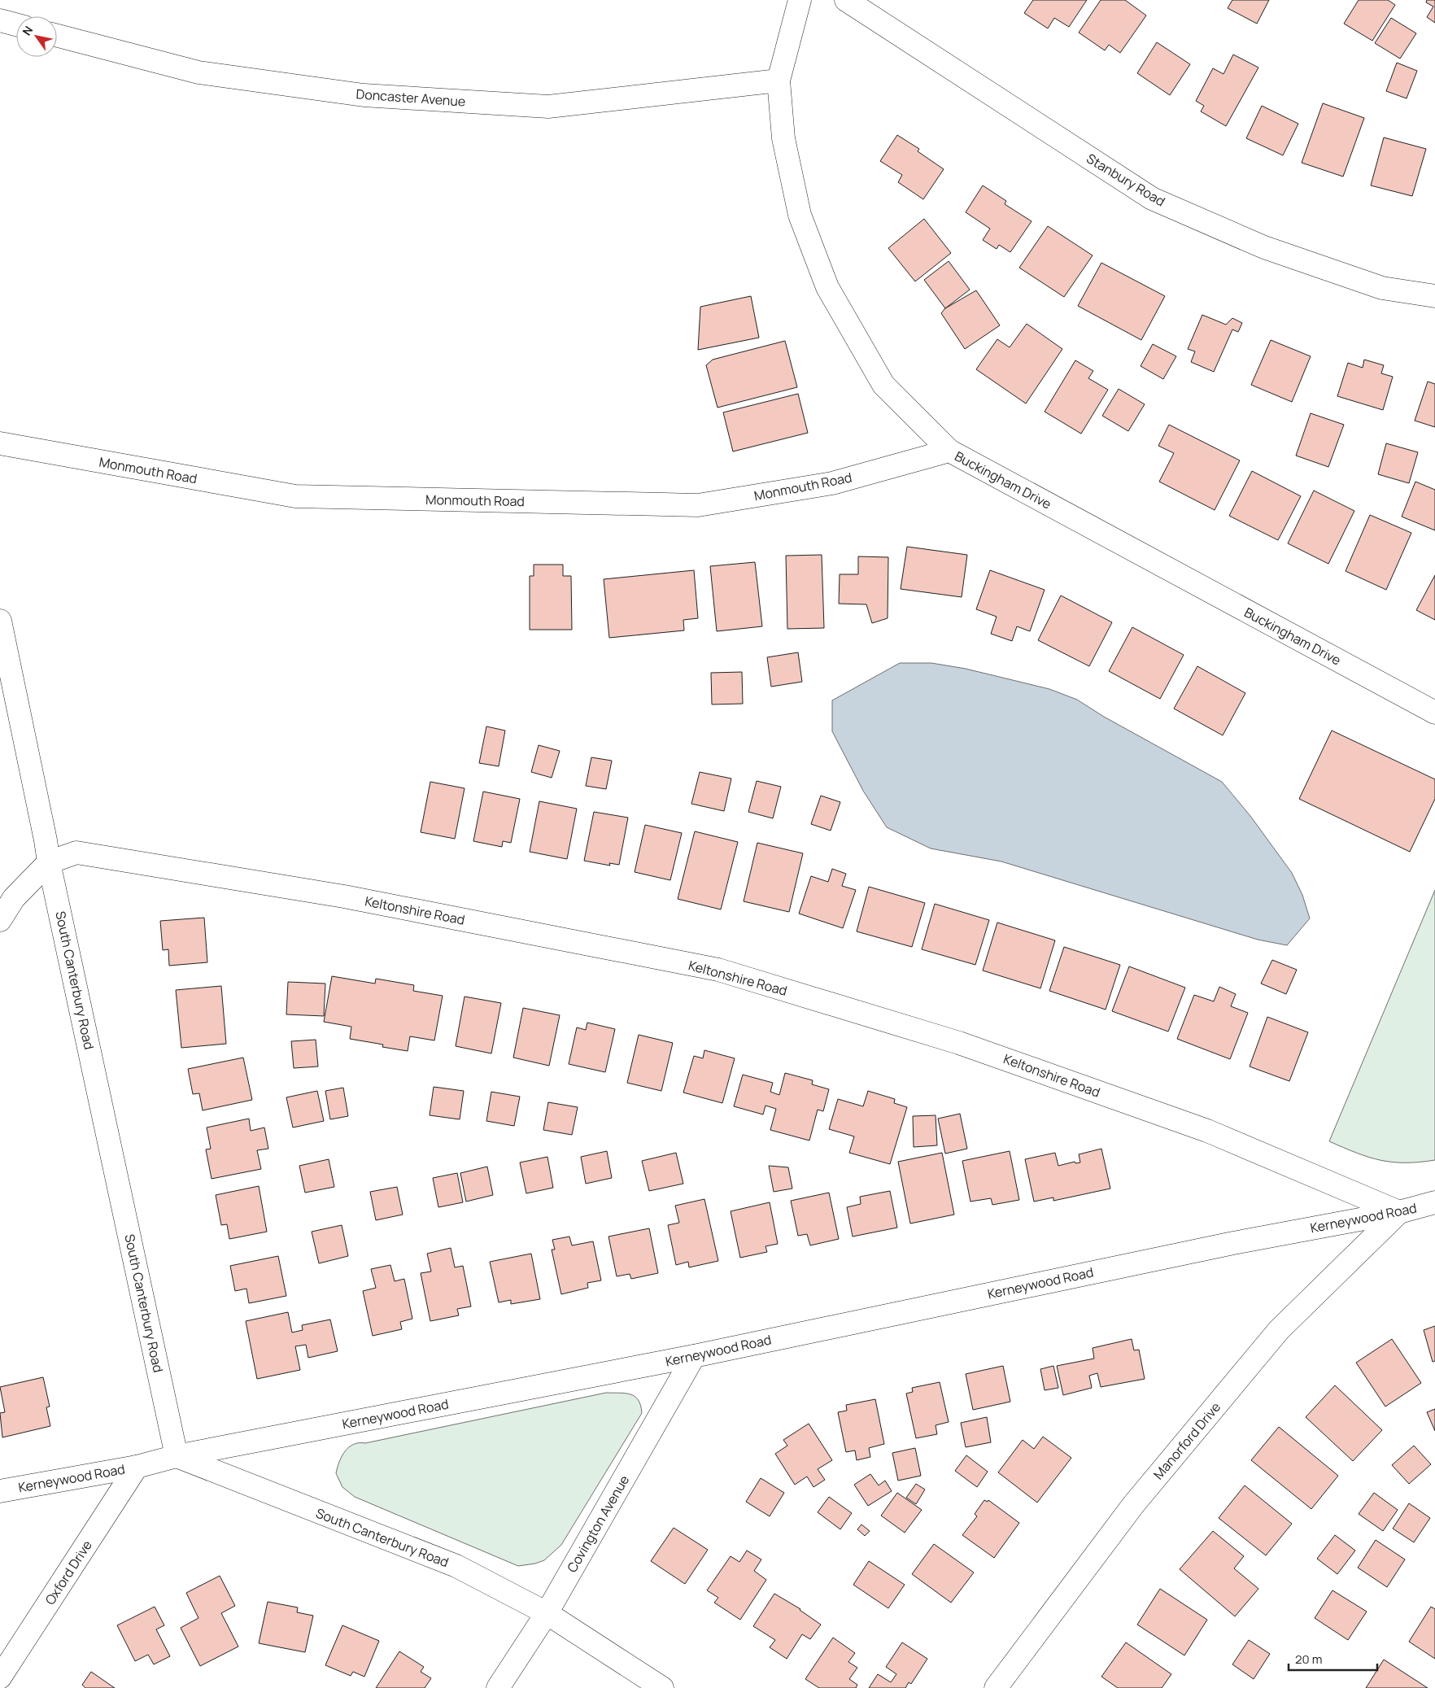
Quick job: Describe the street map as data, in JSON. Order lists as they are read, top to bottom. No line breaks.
{"streets":{"street":["Doncaster Avenue","Stanbury Road","Monmouth Road","Buckingham Drive","Keltonshire Road","South Canterbury Road","Kerneywood Road","Manorford Drive","Covington Avenue","Oxford Drive"]},"crossings":[["Doncaster Avenue","Buckingham Drive"],["Monmouth Road","Buckingham Drive"],["Keltonshire Road","South Canterbury Road"],["Keltonshire Road","Kerneywood Road"],["Keltonshire Road","Manorford Drive"],["South Canterbury Road","Kerneywood Road"],["South Canterbury Road","Covington Avenue"],["Kerneywood Road","Manorford Drive"],["Kerneywood Road","Covington Avenue"],["Kerneywood Road","Oxford Drive"]],"scale_bar":"20 m","north":"top left"}
